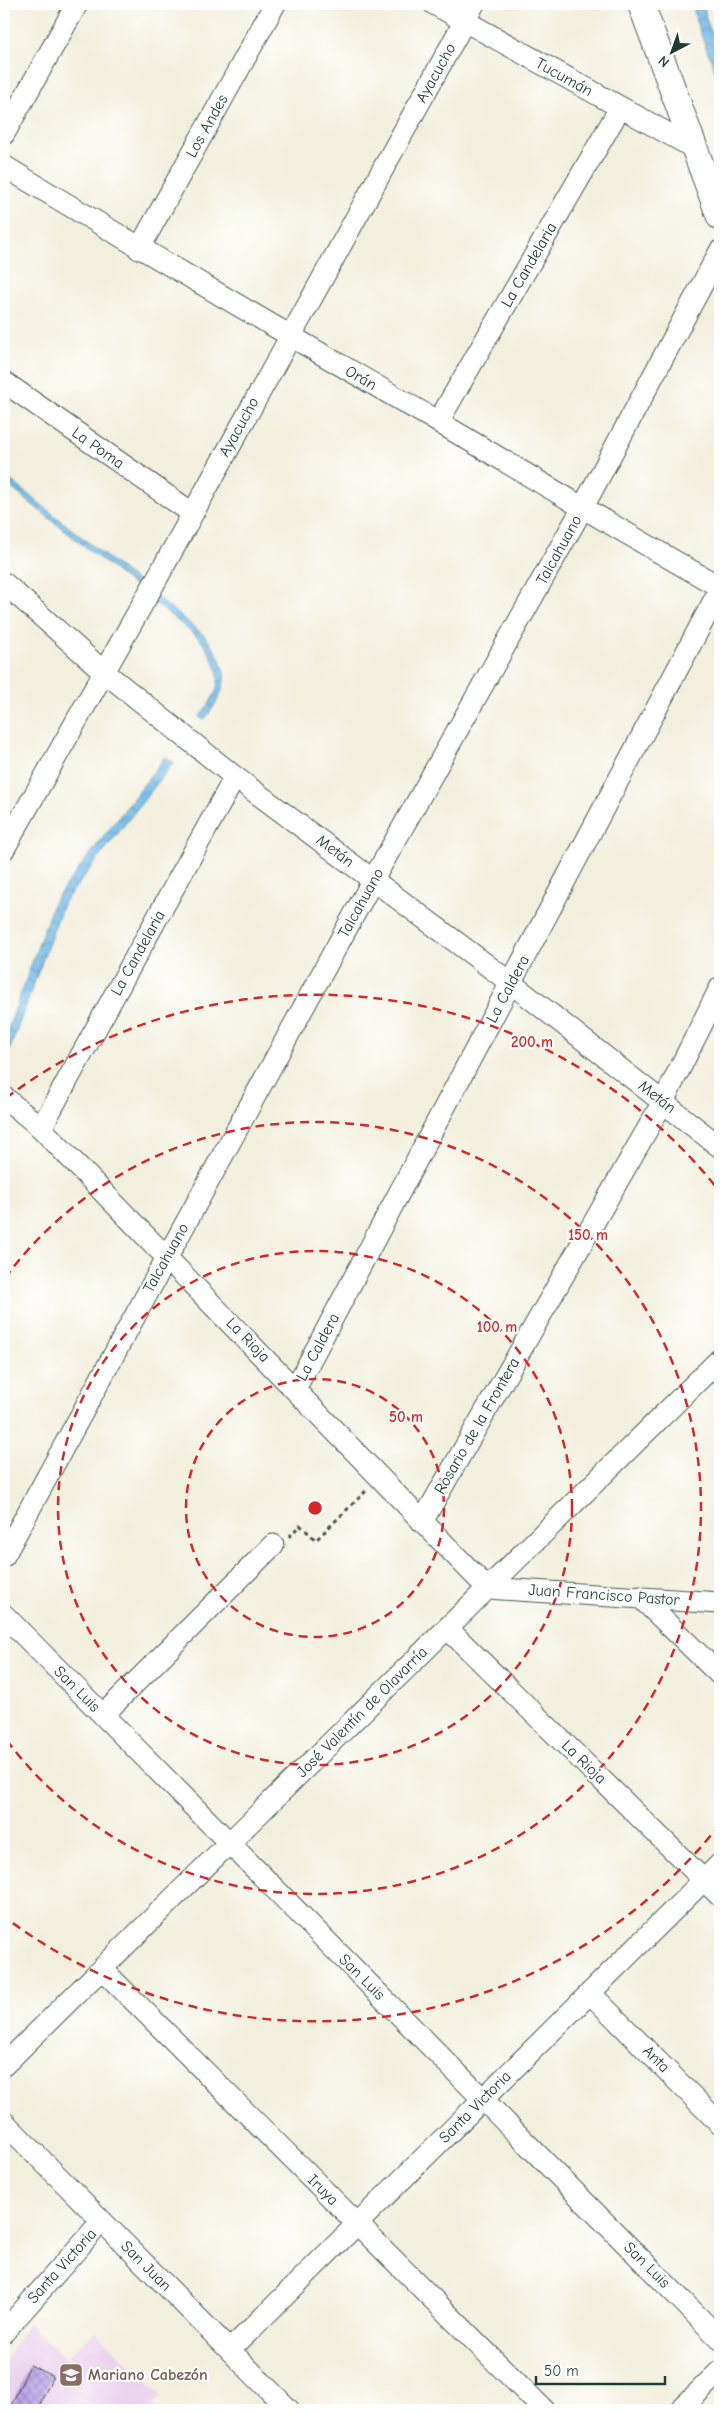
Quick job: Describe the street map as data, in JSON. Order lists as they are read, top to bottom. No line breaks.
{"streets":{"street":["Ayacucho","Tucumán","Los Andes","La Candelaria","Orán","La Poma","Talcahuano","Metán","La Caldera","La Rioja","Rosario de la Frontera","Juan Francisco Pastor","San Luis","José Valentín de Olavarría","Anta","Santa Victoria","Iruya","San Juan"]},"crossings":[["Ayacucho","Tucumán"],["Ayacucho","Orán"],["Ayacucho","La Poma"],["Ayacucho","Metán"],["Tucumán","La Candelaria"],["Los Andes","Orán"],["La Candelaria","Orán"],["La Candelaria","Metán"],["La Candelaria","La Rioja"],["Orán","Talcahuano"],["Orán","La Caldera"],["Talcahuano","Metán"],["Talcahuano","La Rioja"],["Metán","La Caldera"],["Metán","Rosario de la Frontera"],["La Caldera","La Rioja"],["La Rioja","Rosario de la Frontera"],["La Rioja","Juan Francisco Pastor"],["La Rioja","José Valentín de Olavarría"],["La Rioja","Santa Victoria"],["Juan Francisco Pastor","José Valentín de Olavarría"],["San Luis","José Valentín de Olavarría"],["San Luis","Santa Victoria"],["José Valentín de Olavarría","Iruya"],["Anta","Santa Victoria"],["Santa Victoria","Iruya"],["Santa Victoria","San Juan"]],"places":{"school or university":["Mariano Cabezón"]},"scale_bar":"50 m","north":"bottom left","rings":["200 m","150 m","100 m","50 m"]}
